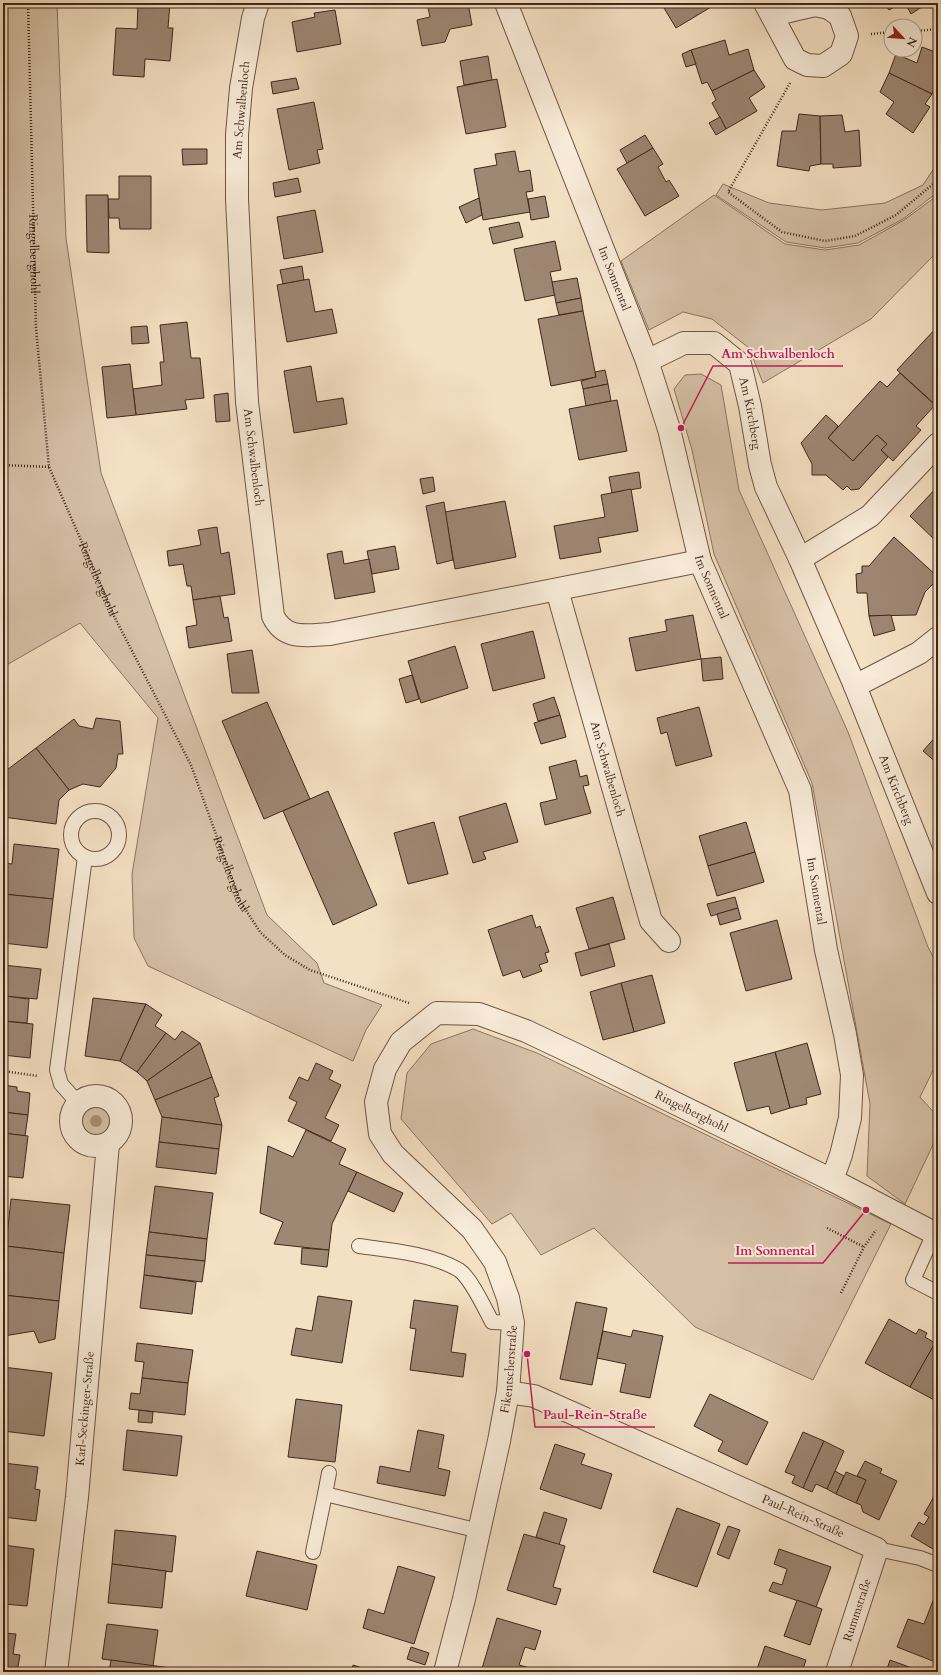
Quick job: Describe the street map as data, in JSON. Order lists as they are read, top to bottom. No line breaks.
{"streets":{"street":["Am Schwalbenloch","Ringelberghohl","Im Sonnental","Am Kirchberg","Fikentscherstraße","Karl-Seckinger-Straße","Paul-Rein-Straße","Rummstraße"]},"crossings":[["Am Schwalbenloch","Im Sonnental"],["Ringelberghohl","Im Sonnental"],["Ringelberghohl","Fikentscherstraße"],["Im Sonnental","Am Kirchberg"],["Fikentscherstraße","Paul-Rein-Straße"],["Paul-Rein-Straße","Rummstraße"]],"places":["Am Schwalbenloch","Im Sonnental","Paul-Rein-Straße"],"north":"bottom right"}
